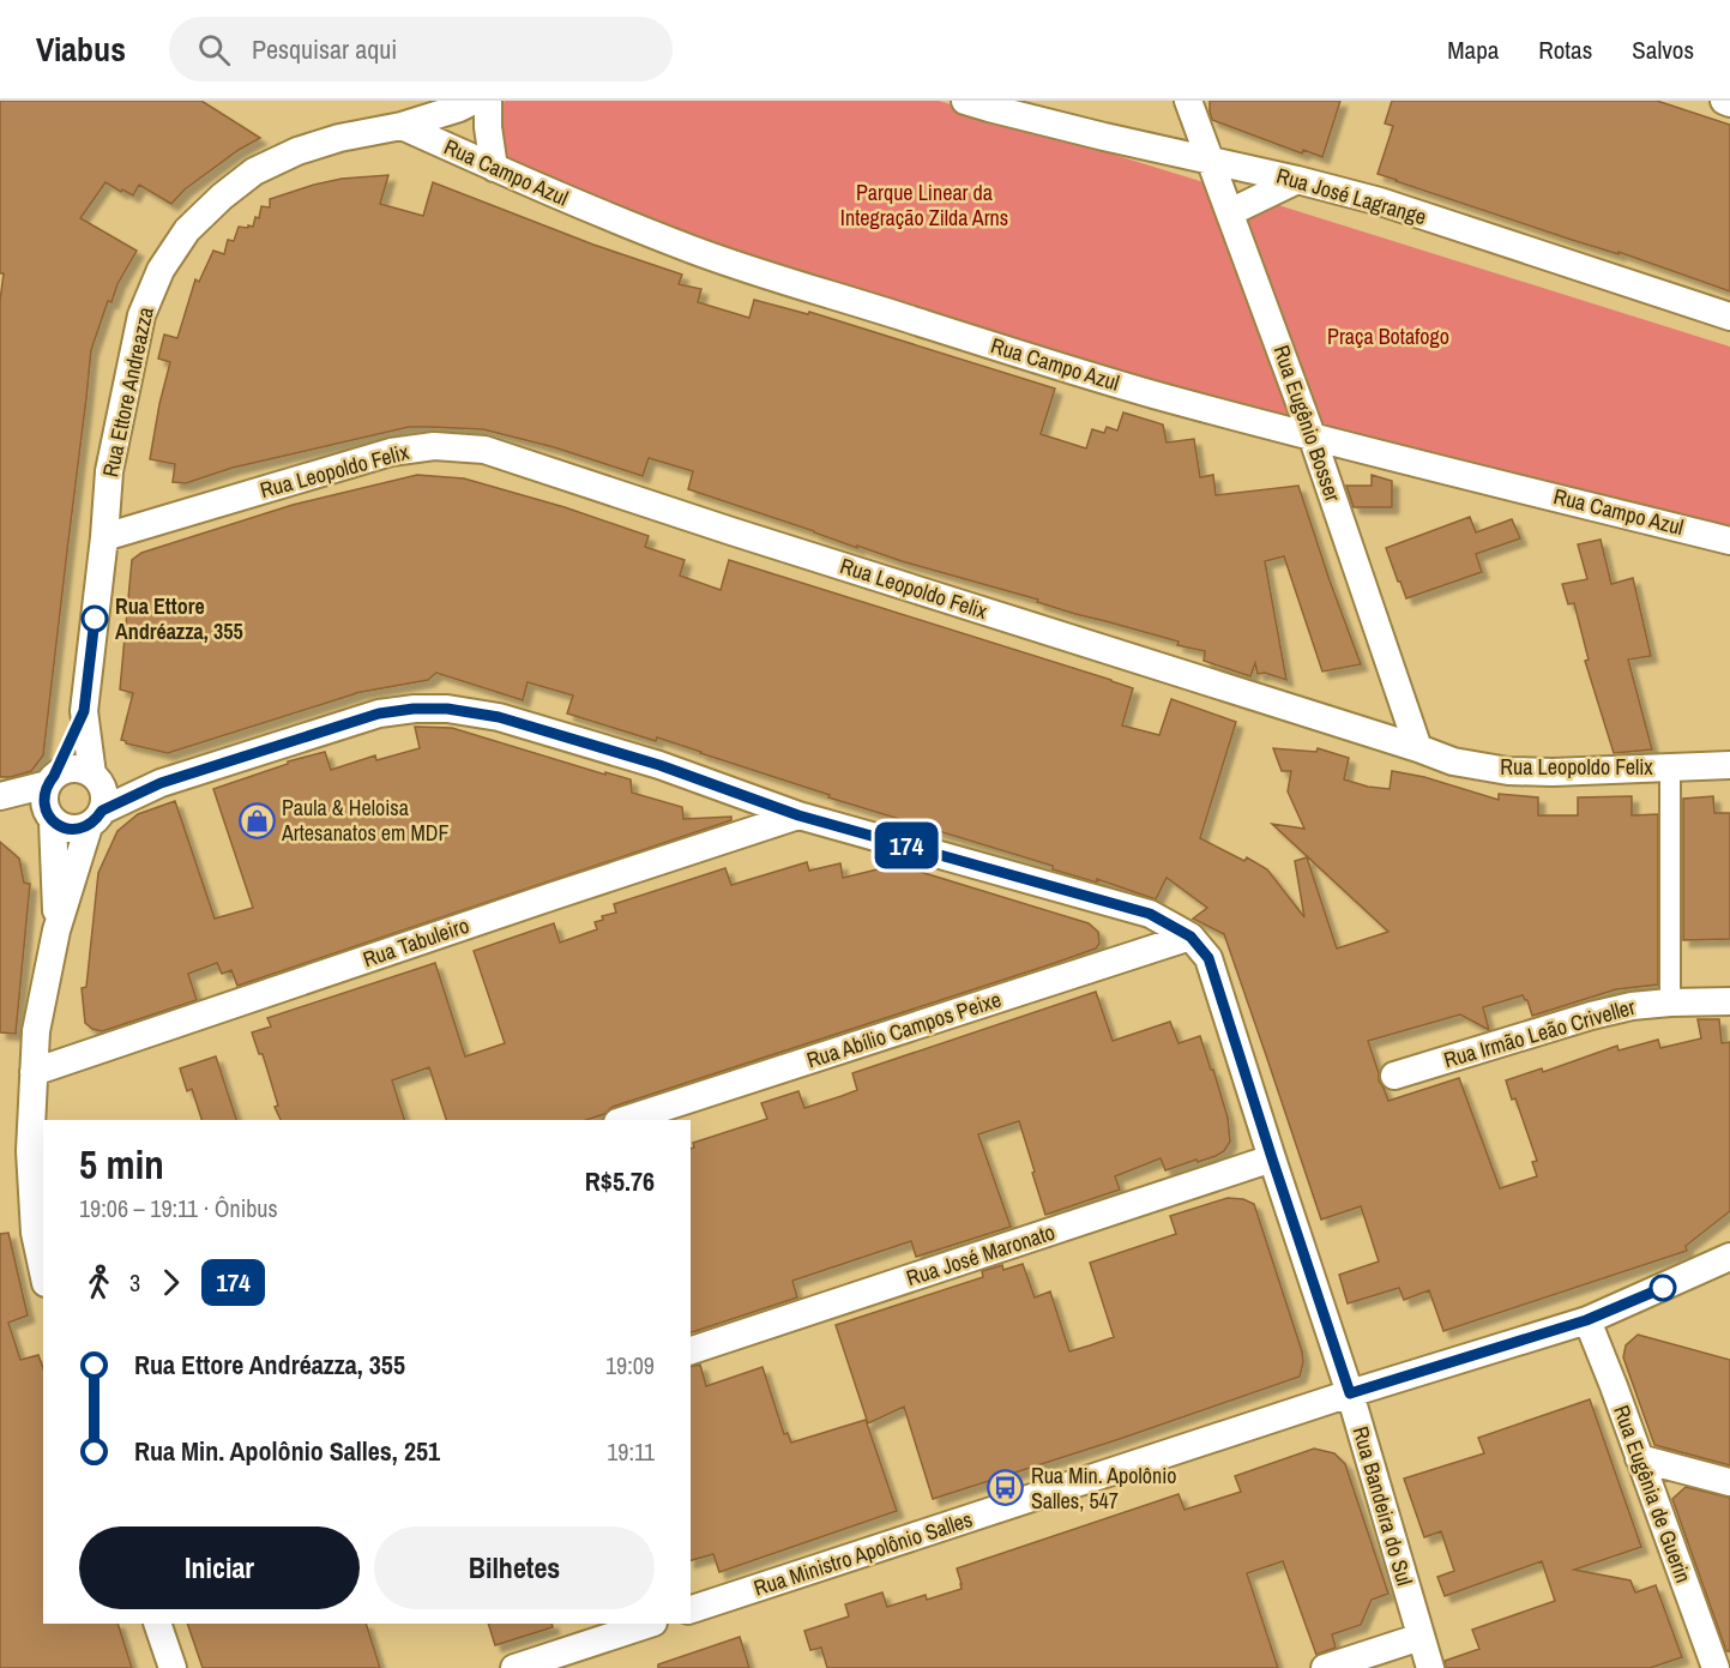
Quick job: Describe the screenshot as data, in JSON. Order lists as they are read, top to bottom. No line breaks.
{"streets":{"street":["Rua Campo Azul","Rua José Lagrange","Rua Ettore Andreazza","Rua Eugênio Bosser","Rua Leopoldo Felix","Rua Tabuleiro","Rua Abílio Campos Peixe","Rua Irmão Leão Criveller","Rua José Maronato","Rua Eugênia de Guerin","Rua Bandeira do Sul","Rua Ministro Apolônio Salles"]},"crossings":[["Rua Campo Azul","Rua Ettore Andreazza"],["Rua Campo Azul","Rua Eugênio Bosser"],["Rua José Lagrange","Rua Eugênio Bosser"],["Rua Ettore Andreazza","Rua Leopoldo Felix"],["Rua Ettore Andreazza","Rua Bandeira do Sul"],["Rua Eugênio Bosser","Rua Leopoldo Felix"],["Rua Tabuleiro","Rua Bandeira do Sul"],["Rua Abílio Campos Peixe","Rua Bandeira do Sul"],["Rua José Maronato","Rua Bandeira do Sul"],["Rua Eugênia de Guerin","Rua Ministro Apolônio Salles"],["Rua Bandeira do Sul","Rua Ministro Apolônio Salles"]],"parks":["Parque Linear da Integração Zilda Arns","Praça Botafogo"],"places":{"other":["Rua Ettore Andréazza, 355"],"shop":["Paula & Heloisa Artesanatos em MDF"],"bus stop":["Rua Min. Apolônio Salles, 547"]},"lines":["bus line 174"],"page":{"header":"Viabus","search":"Pesquisar aqui","nav":["Mapa","Rotas","Salvos"],"on_map":"174","heading":["5 min","19:06 – 19:11 · Ônibus","R$5.76"],"legs":["3","174"],"list":[{"name":"Rua Ettore Andréazza, 355","value":"19:09"},{"name":"Rua Min. Apolônio Salles, 251","value":"19:11"}],"buttons":["Iniciar","Bilhetes"]}}
